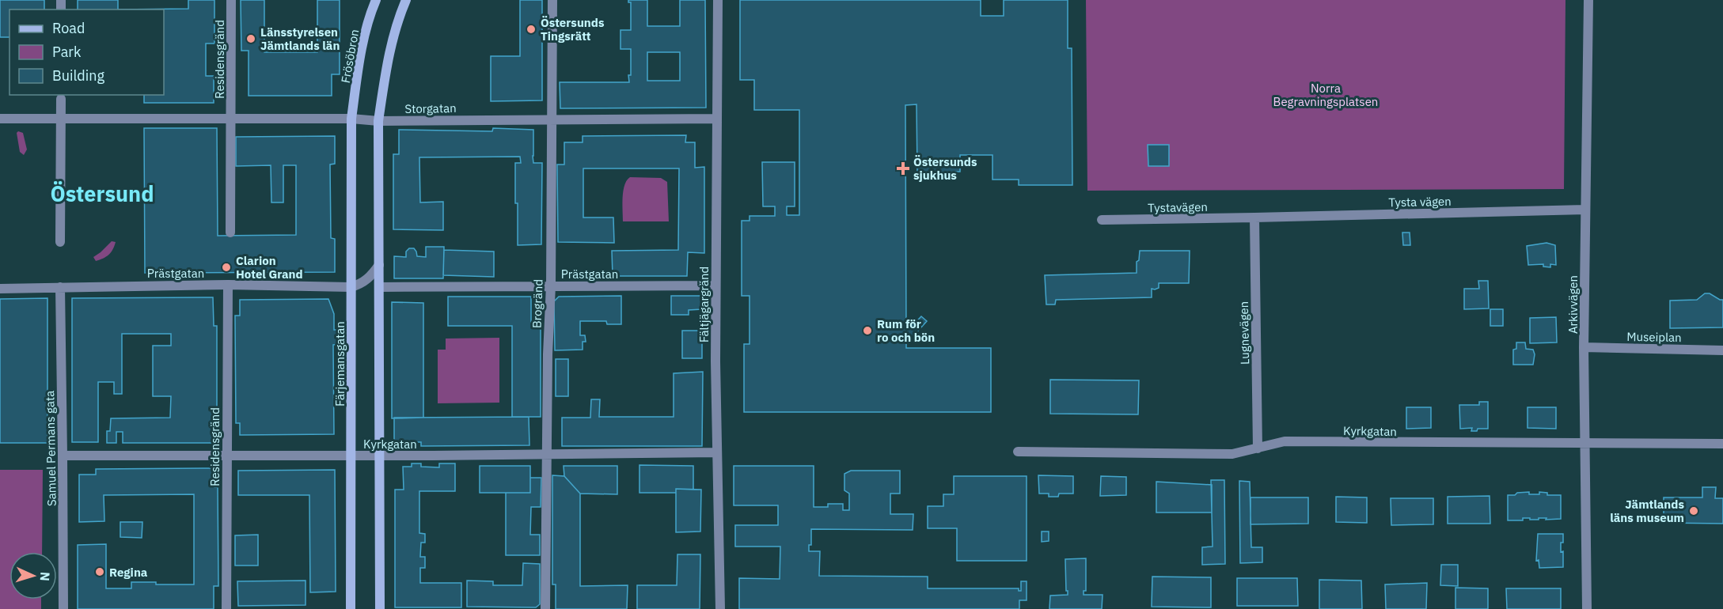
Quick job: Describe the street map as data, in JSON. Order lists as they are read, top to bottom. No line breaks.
{"streets":{"main road":["Frösöbron","Färjemansgatan"],"street":["Residensgränd","Storgatan","Tysta vägen","Tystavägen","Prästgatan","Brogränd","Fältjägargränd","Arkivvägen","Lugnevägen","Museiplan","Kyrkgatan","Samuel Permans gata"]},"crossings":[["Frösöbron","Storgatan"],["Frösöbron","Färjemansgatan"],["Residensgränd","Storgatan"],["Residensgränd","Prästgatan"],["Residensgränd","Kyrkgatan"],["Storgatan","Brogränd"],["Storgatan","Fältjägargränd"],["Storgatan","Färjemansgatan"],["Tysta vägen","Tystavägen"],["Tysta vägen","Arkivvägen"],["Tysta vägen","Lugnevägen"],["Tystavägen","Lugnevägen"],["Prästgatan","Brogränd"],["Prästgatan","Fältjägargränd"],["Prästgatan","Färjemansgatan"],["Prästgatan","Samuel Permans gata"],["Brogränd","Kyrkgatan"],["Fältjägargränd","Kyrkgatan"],["Arkivvägen","Museiplan"],["Arkivvägen","Kyrkgatan"],["Lugnevägen","Kyrkgatan"],["Färjemansgatan","Kyrkgatan"],["Kyrkgatan","Samuel Permans gata"]],"districts":["Östersund"],"parks":["Norra Begravningsplatsen"],"places":{"other":["Östersunds Tingsrätt","Länsstyrelsen Jämtlands län","Clarion Hotel Grand","Rum för ro och bön","Jämtlands läns museum","Regina"],"health":["Östersunds sjukhus"]},"legend":["Road","Park","Building"],"north":"right"}
